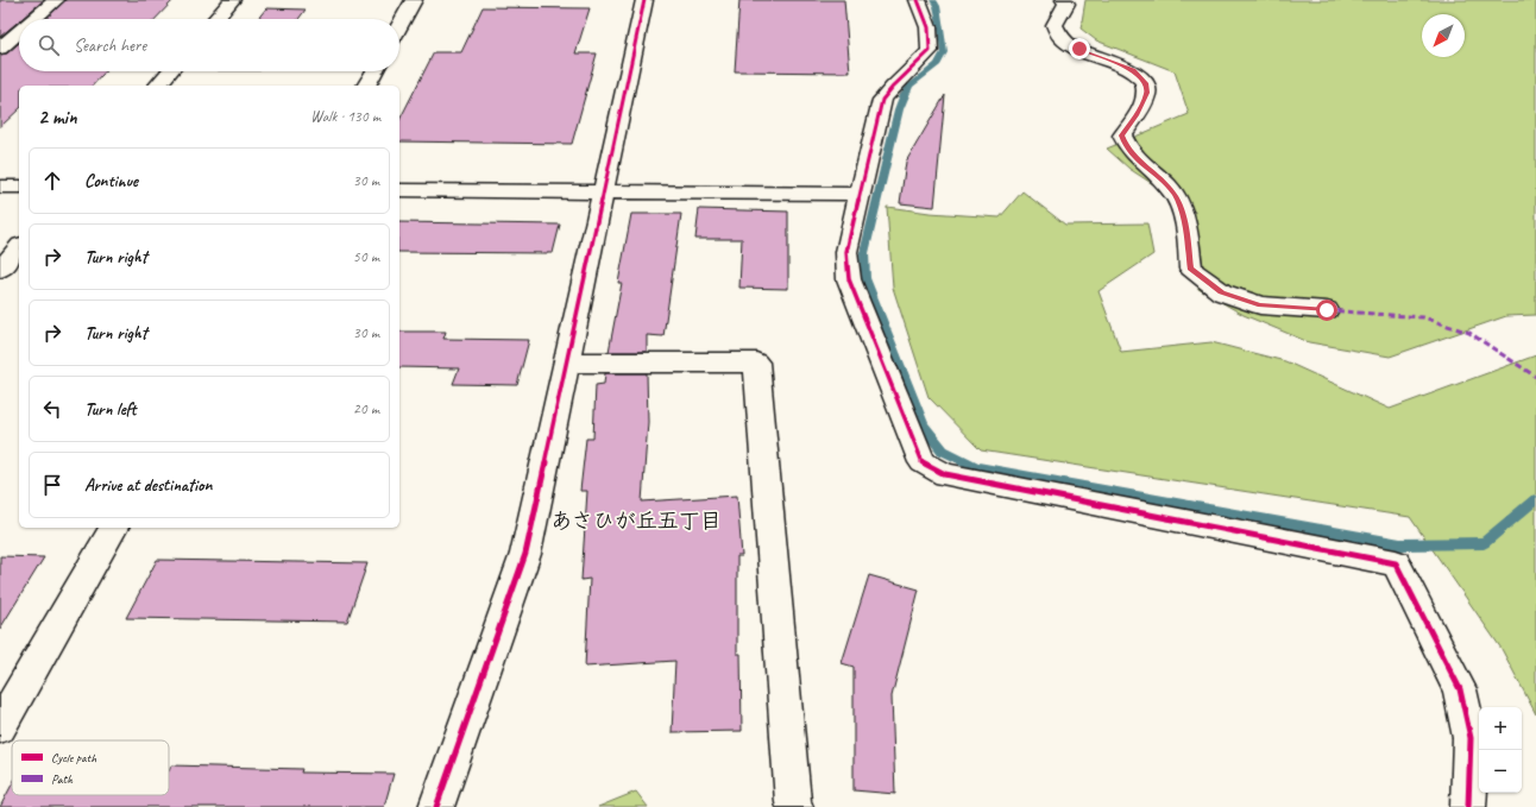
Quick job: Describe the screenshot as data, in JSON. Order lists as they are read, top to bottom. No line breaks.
{"districts":["あさひが丘五丁目"],"legend":["Cycle path","Path"],"north":"bottom left","page":{"search":"Search here","heading":["2 min","Walk · 130 m"],"list":[["Continue","30 m"],["Turn right","50 m"],["Turn right","30 m"],["Turn left","20 m"],"Arrive at destination"],"map_buttons":["+","−"]}}
